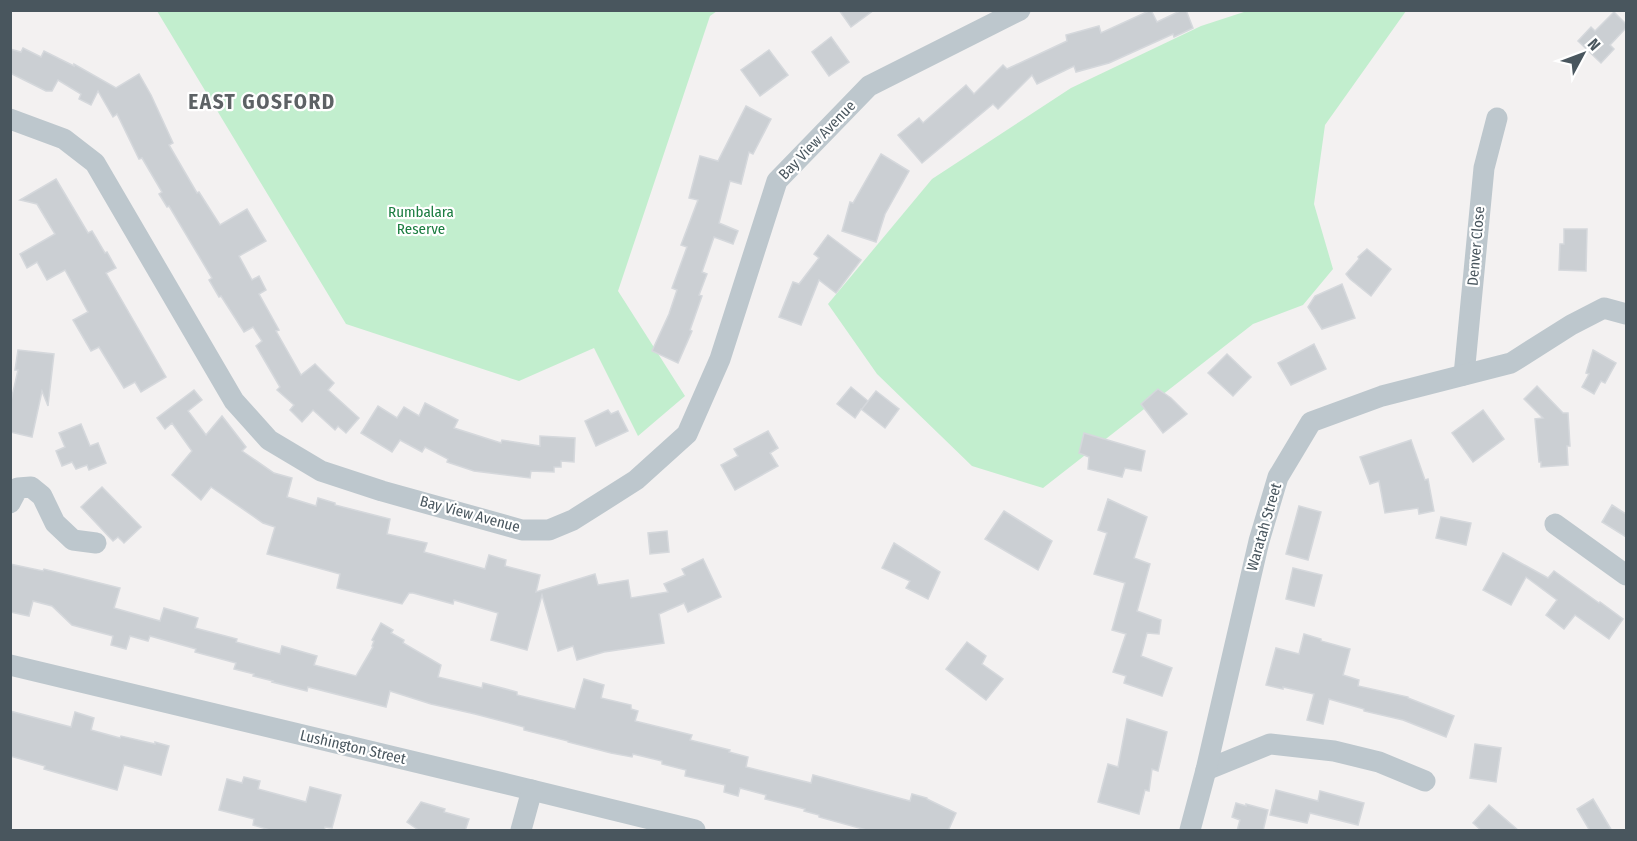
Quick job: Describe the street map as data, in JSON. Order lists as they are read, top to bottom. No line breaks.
{"streets":{"street":["Bay View Avenue","Denver Close","Waratah Street","Lushington Street"]},"crossings":[["Denver Close","Waratah Street"]],"districts":["EAST GOSFORD"],"parks":["Rumbalara Reserve"],"north":"top right"}
